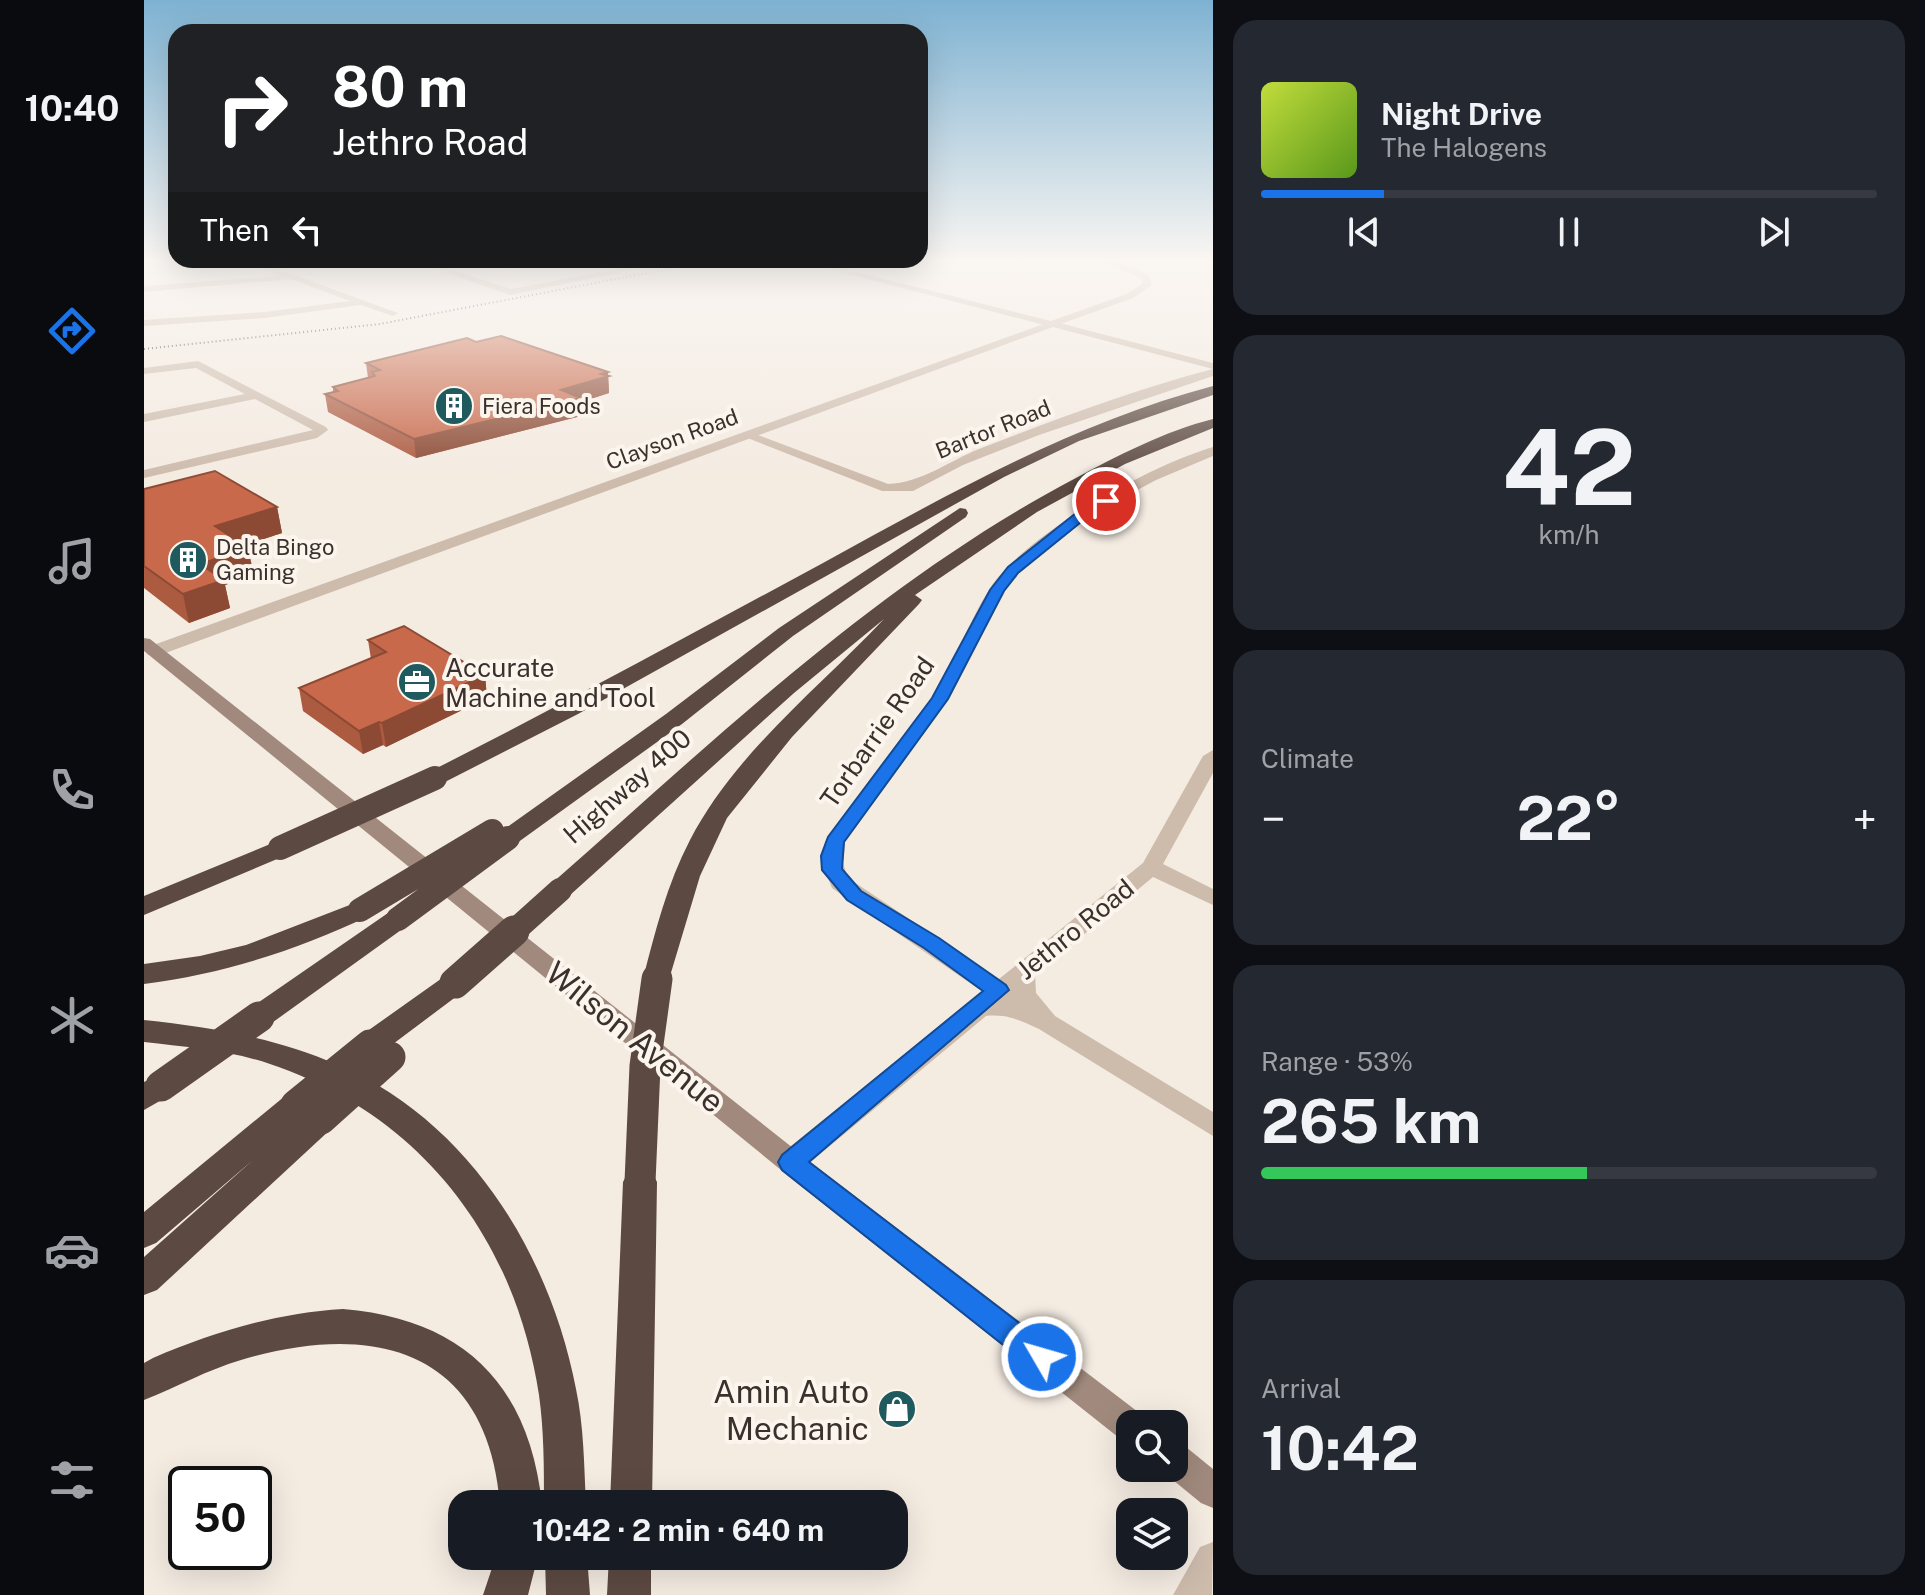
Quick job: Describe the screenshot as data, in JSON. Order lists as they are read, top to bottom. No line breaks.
{"streets":{"highway":["Highway 400"],"main road":["Wilson Avenue"],"street":["Bartor Road","Clayson Road","Torbarrie Road","Jethro Road"]},"crossings":[["Bartor Road","Clayson Road"],["Clayson Road","Wilson Avenue"],["Torbarrie Road","Jethro Road"],["Jethro Road","Wilson Avenue"]],"places":{"building":["Fiera Foods","Delta Bingo Gaming"],"office":["Accurate Machine and Tool"],"shop":["Amin Auto Mechanic"]},"page":{"tabs":"10:40","turn":["80 m","Jethro Road"],"song":["Night Drive","The Halogens"],"then":"Then","tile":[["42","km/h"],"Climate",["Range · 53%","265 km"],["Arrival","10:42"]],"heat":["−","22°","+"],"limit":"50","trip":"10:42 · 2 min · 640 m"}}
